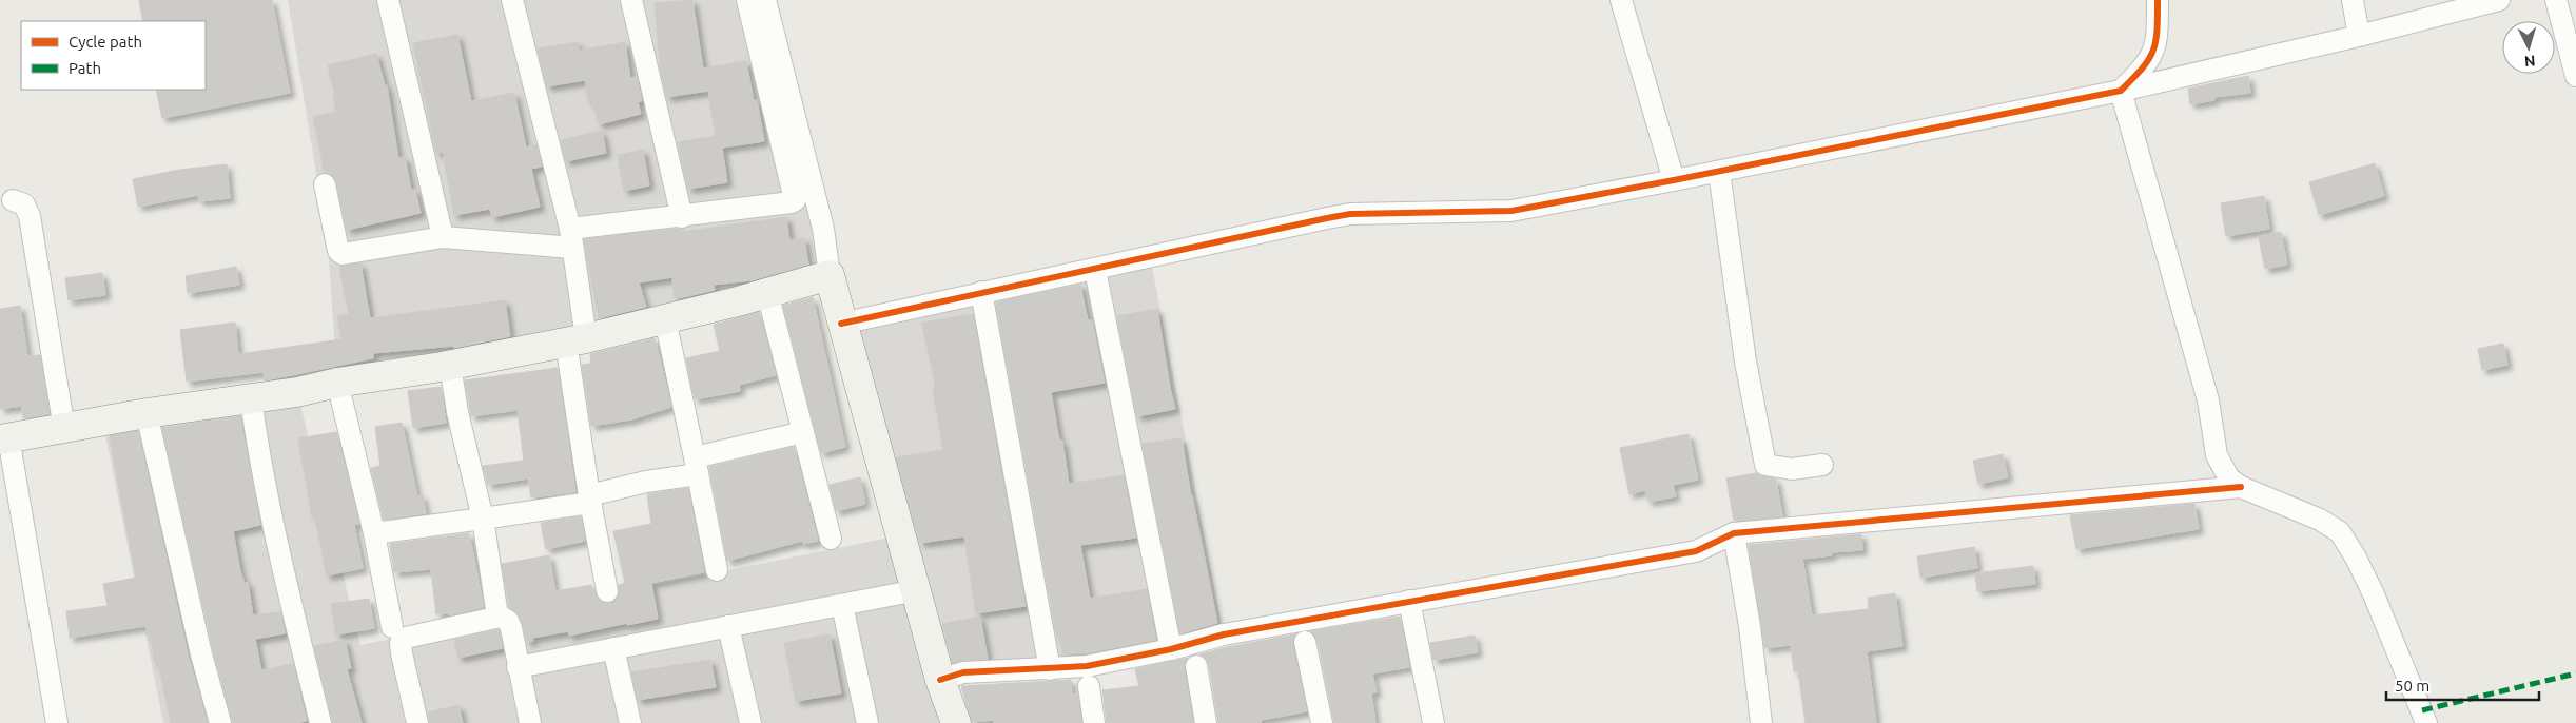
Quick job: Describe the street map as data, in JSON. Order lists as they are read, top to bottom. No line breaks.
{"legend":["Cycle path","Path"],"scale_bar":"50 m","north":"bottom"}
